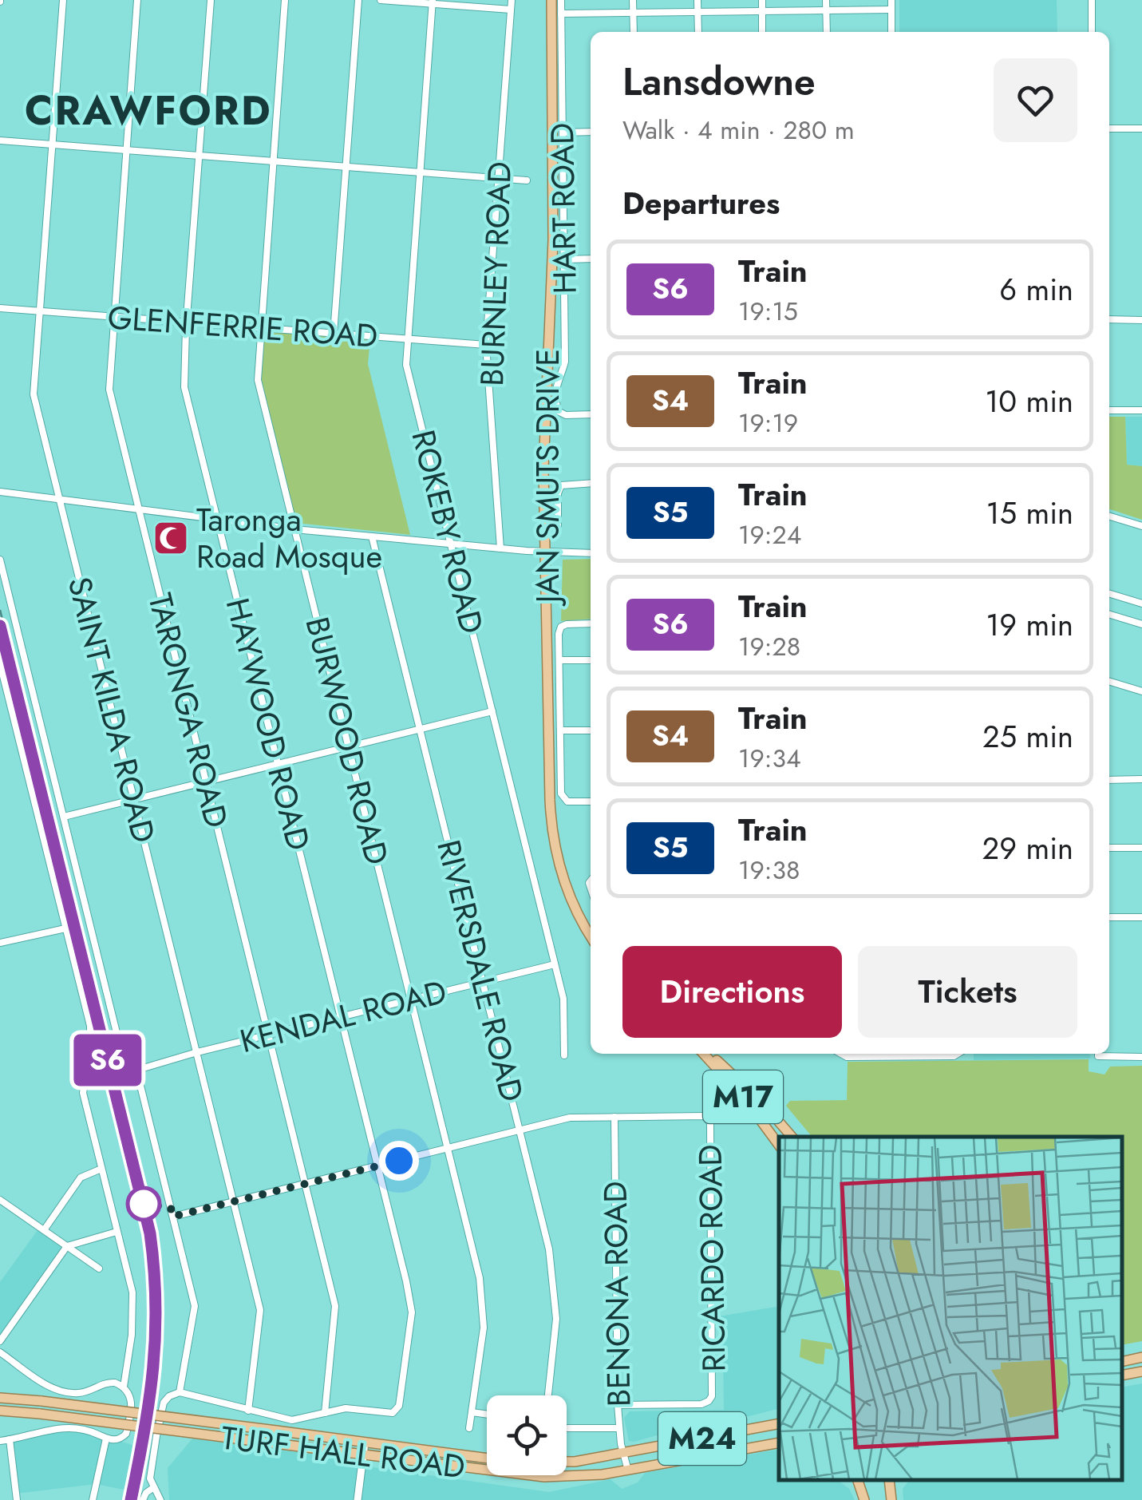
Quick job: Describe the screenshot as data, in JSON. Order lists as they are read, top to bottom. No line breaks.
{"streets":{"main road":["JAN SMUTS DRIVE","M17","M24","TURF HALL ROAD"],"street":["HART ROAD","BURNLEY ROAD","GLENFERRIE ROAD","ROKEBY ROAD","SAINT KILDA ROAD","TARONGA ROAD","HAYWOOD ROAD","BURWOOD ROAD","RIVERSDALE ROAD","KENDAL ROAD","RICARDO ROAD","BENONA ROAD"]},"crossings":[["BURNLEY ROAD","GLENFERRIE ROAD"],["GLENFERRIE ROAD","ROKEBY ROAD"],["GLENFERRIE ROAD","SAINT KILDA ROAD"],["GLENFERRIE ROAD","TARONGA ROAD"],["GLENFERRIE ROAD","HAYWOOD ROAD"],["GLENFERRIE ROAD","BURWOOD ROAD"],["ROKEBY ROAD","KENDAL ROAD"],["SAINT KILDA ROAD","KENDAL ROAD"],["SAINT KILDA ROAD","TURF HALL ROAD"],["TARONGA ROAD","KENDAL ROAD"],["TARONGA ROAD","TURF HALL ROAD"],["HAYWOOD ROAD","KENDAL ROAD"],["HAYWOOD ROAD","TURF HALL ROAD"],["BURWOOD ROAD","KENDAL ROAD"],["RIVERSDALE ROAD","KENDAL ROAD"],["RICARDO ROAD","BENONA ROAD"],["BENONA ROAD","TURF HALL ROAD"]],"districts":["CRAWFORD"],"places":{"mosque":["Taronga Road Mosque"]},"page":{"on_map":"S6","heading":[["Lansdowne","Walk · 4 min · 280 m"],"Departures"],"list":[{"mark":"S6","name":"Train","note":"19:15","value":"6 min"},{"mark":"S4","name":"Train","note":"19:19","value":"10 min"},{"mark":"S5","name":"Train","note":"19:24","value":"15 min"},{"mark":"S6","name":"Train","note":"19:28","value":"19 min"},{"mark":"S4","name":"Train","note":"19:34","value":"25 min"},{"mark":"S5","name":"Train","note":"19:38","value":"29 min"}],"buttons":["Directions","Tickets"]}}
